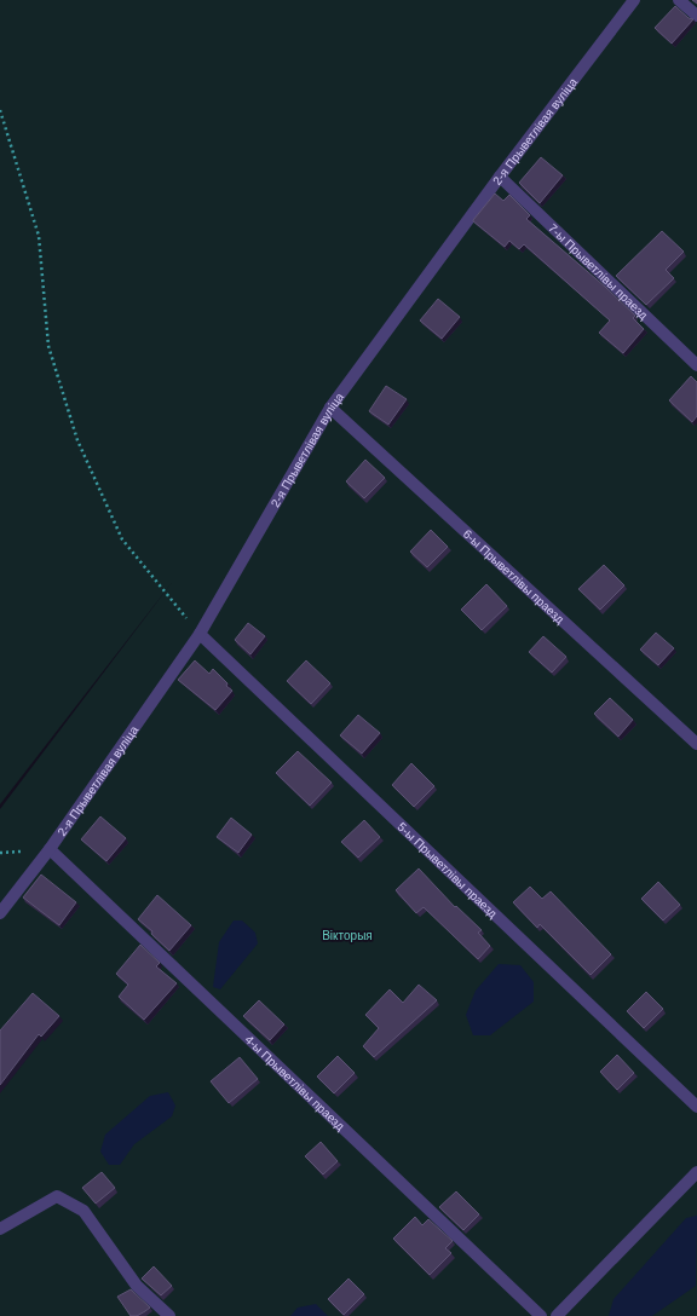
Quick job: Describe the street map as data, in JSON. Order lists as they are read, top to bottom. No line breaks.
{"streets":{"lane":["2-я Прыветлівая вуліца","7-ы Прыветлівы праезд","6-ы Прыветлівы праезд","5-ы Прыветлівы праезд","4-ы Прыветлівы праезд"]},"crossings":[["2-я Прыветлівая вуліца","7-ы Прыветлівы праезд"],["2-я Прыветлівая вуліца","6-ы Прыветлівы праезд"],["2-я Прыветлівая вуліца","5-ы Прыветлівы праезд"],["2-я Прыветлівая вуліца","4-ы Прыветлівы праезд"]],"parks":["Вікторыя"]}
